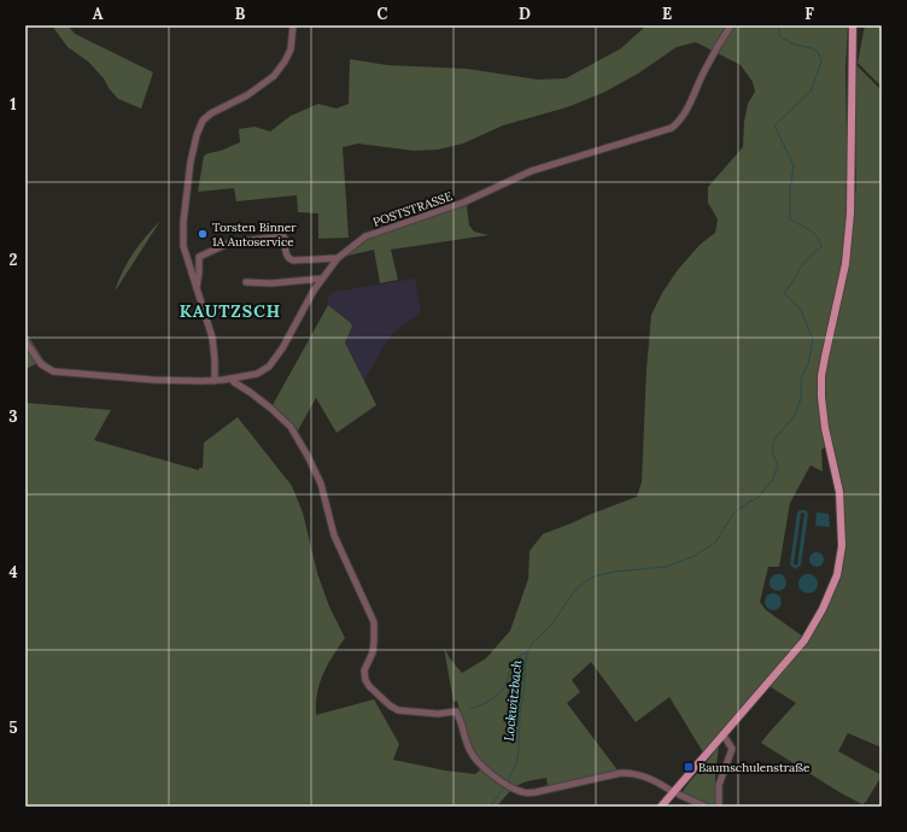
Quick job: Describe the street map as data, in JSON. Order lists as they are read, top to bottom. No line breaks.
{"streets":{"street":["POSTSTRASSE"]},"districts":["KAUTZSCH"],"water":["Lockwitzbach"],"places":{"other":["Torsten Binner 1A Autoservice"],"transit":["Baumschulenstraße"]},"grid":{"columns":["A","B","C","D","E","F"],"rows":["1","2","3","4","5"]}}
